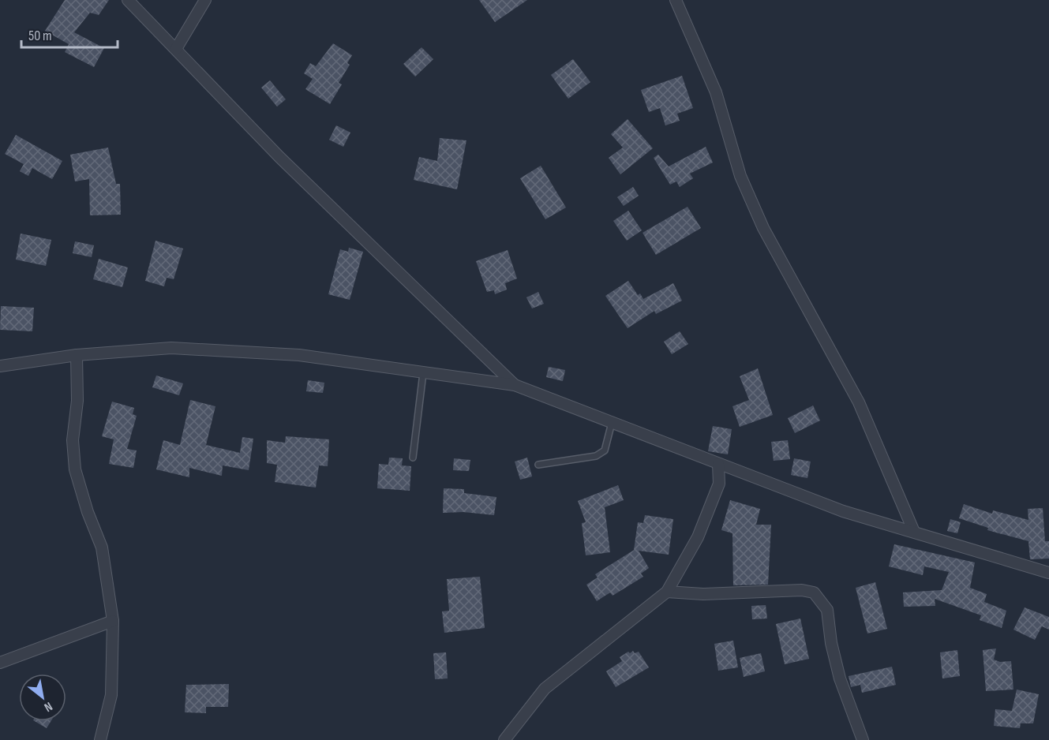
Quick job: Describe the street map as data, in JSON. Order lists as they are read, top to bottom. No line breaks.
{"scale_bar":"50 m","north":"bottom right"}
